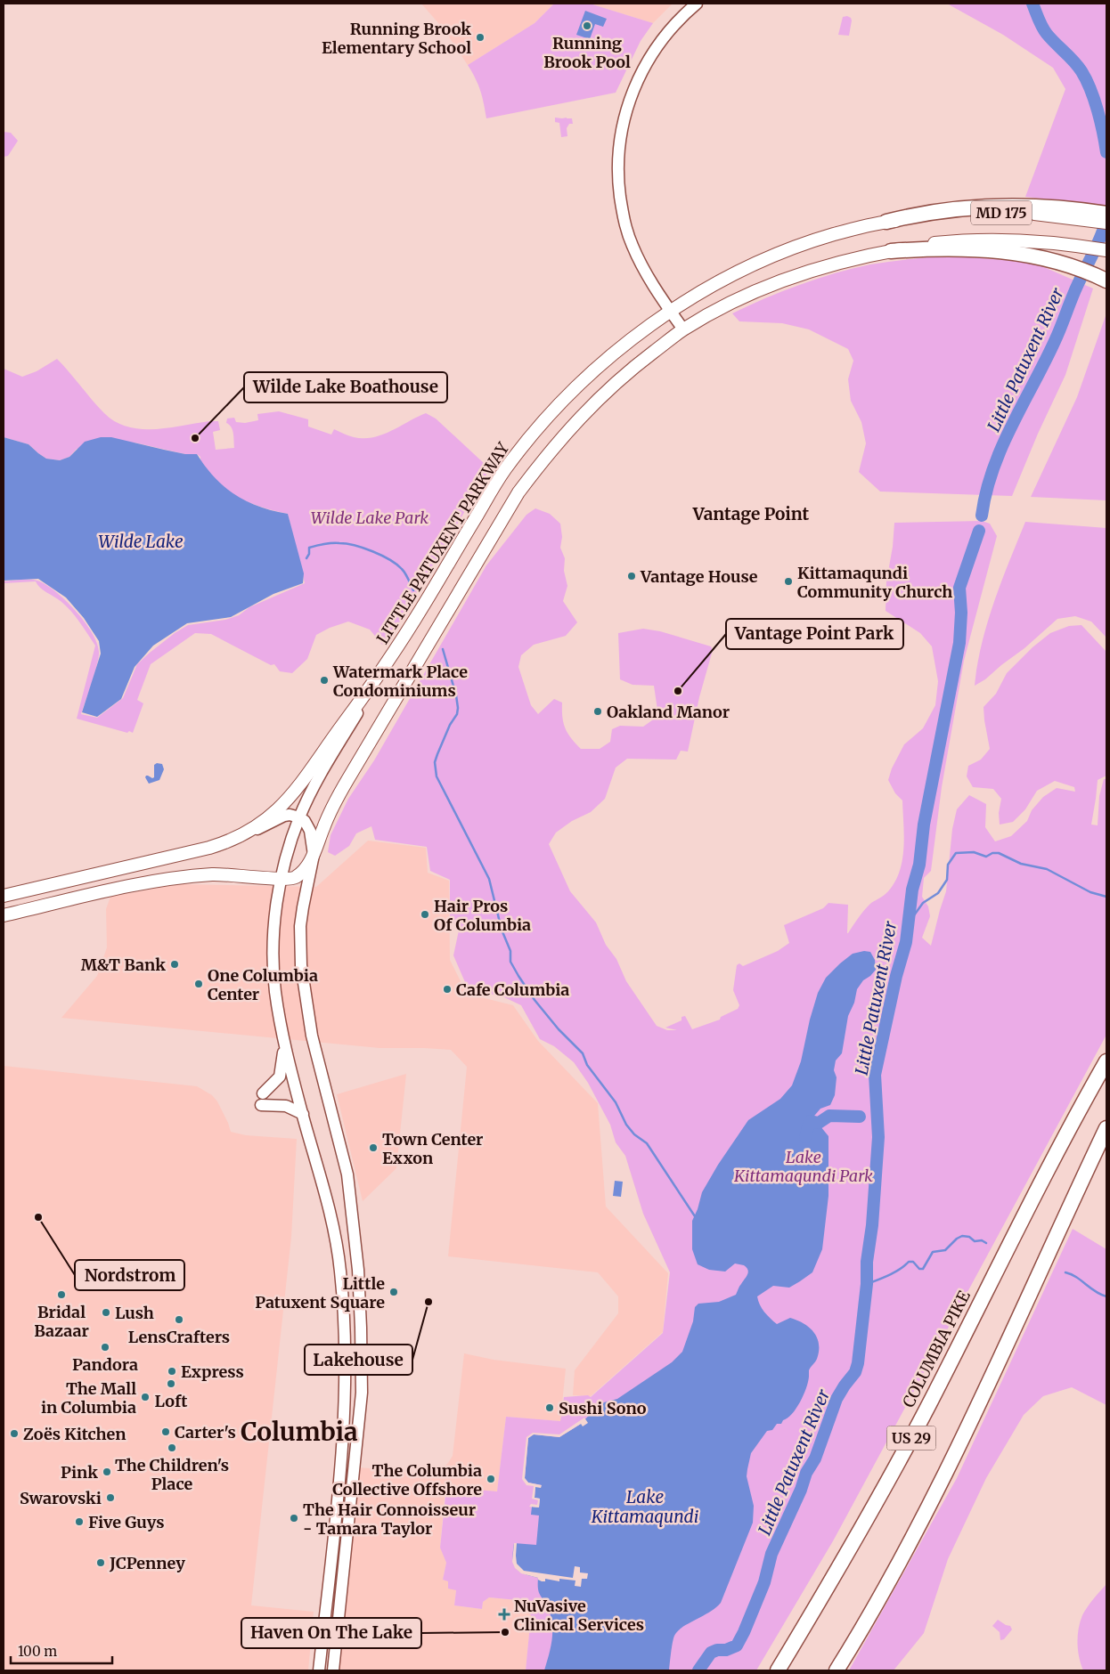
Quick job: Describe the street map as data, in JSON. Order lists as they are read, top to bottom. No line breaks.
{"streets":{"highway":["COLUMBIA PIKE","US 29"],"main road":["MD 175","LITTLE PATUXENT PARKWAY"]},"crossings":[["MD 175","LITTLE PATUXENT PARKWAY"]],"districts":["Vantage Point","Columbia"],"water":["Little Patuxent River","Wilde Lake","Lake Kittamaqundi"],"parks":["Wilde Lake Park","Lake Kittamaqundi Park"],"places":{"other":["Running Brook Pool","Running Brook Elementary School","Wilde Lake Boathouse","Vantage House","Kittamaqundi Community Church","Watermark Place Condominiums","Vantage Point Park","Oakland Manor","Hair Pros Of Columbia","M&T Bank","One Columbia Center","Cafe Columbia","Town Center Exxon","Nordstrom","Little Patuxent Square","Bridal Bazaar","Lakehouse","Lush","LensCrafters","Pandora","Express","Loft","The Mall in Columbia","Sushi Sono","Carter's","Zoës Kitchen","The Children's Place","Pink","The Columbia Collective Offshore","Swarovski","The Hair Connoisseur - Tamara Taylor","Five Guys","JCPenney","Haven On The Lake"],"health":["NuVasive Clinical Services"]},"scale_bar":"100 m"}
